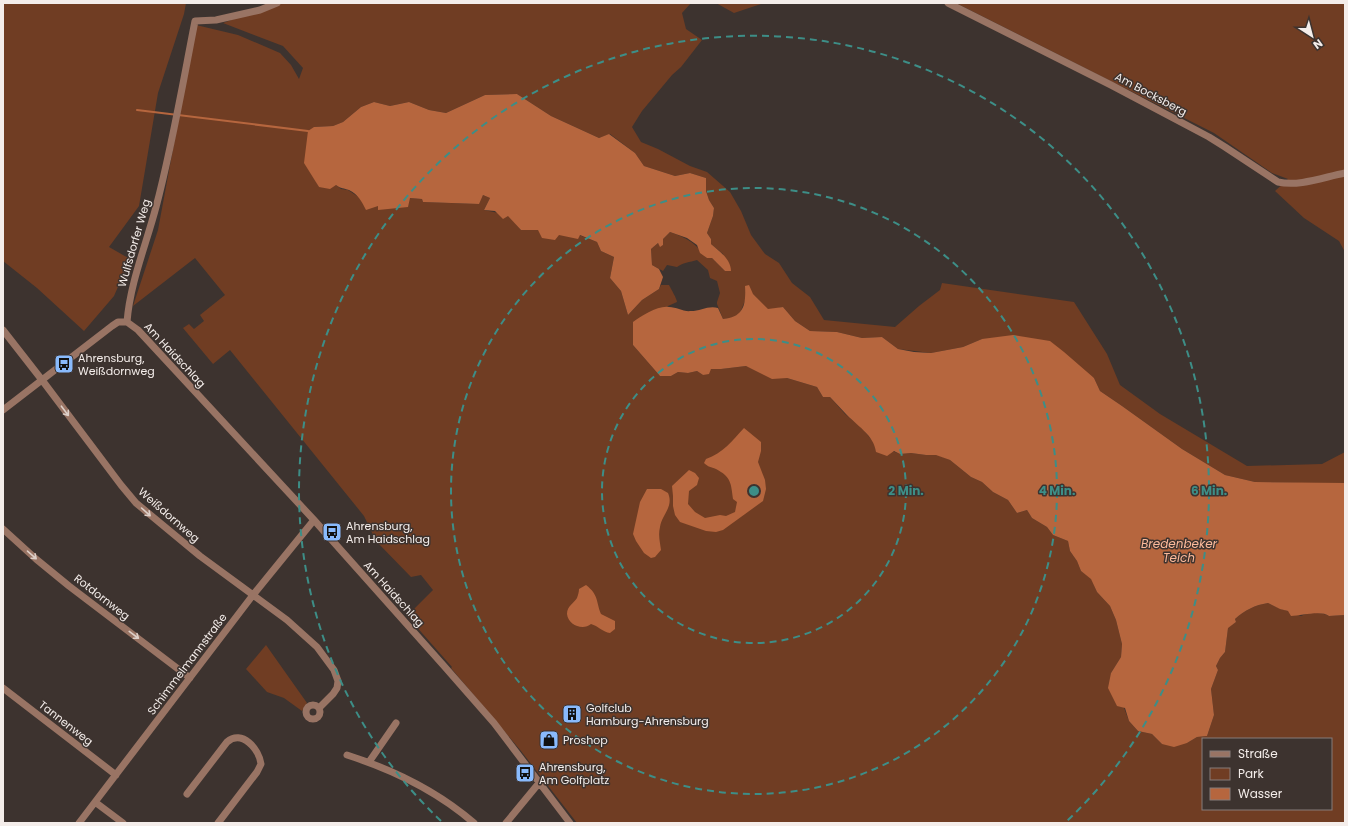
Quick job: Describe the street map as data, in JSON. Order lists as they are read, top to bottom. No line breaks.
{"streets":{"street":["Am Bocksberg","Wulfsdorfer Weg","Am Haidschlag","Weißdornweg","Rotdornweg","Schimmelmannstraße","Tannenweg"]},"crossings":[["Wulfsdorfer Weg","Am Haidschlag"],["Am Haidschlag","Schimmelmannstraße"],["Weißdornweg","Schimmelmannstraße"],["Rotdornweg","Schimmelmannstraße"],["Schimmelmannstraße","Tannenweg"]],"one_way":["Weißdornweg","Rotdornweg"],"water":["Bredenbeker Teich"],"places":{"bus stop":["Ahrensburg, Weißdornweg","Ahrensburg, Am Haidschlag","Ahrensburg, Am Golfplatz"],"building":["Golfclub Hamburg-Ahrensburg"],"shop":["Proshop"]},"legend":["Straße","Park","Wasser"],"north":"bottom right","rings":["2 Min.","4 Min.","6 Min."]}
